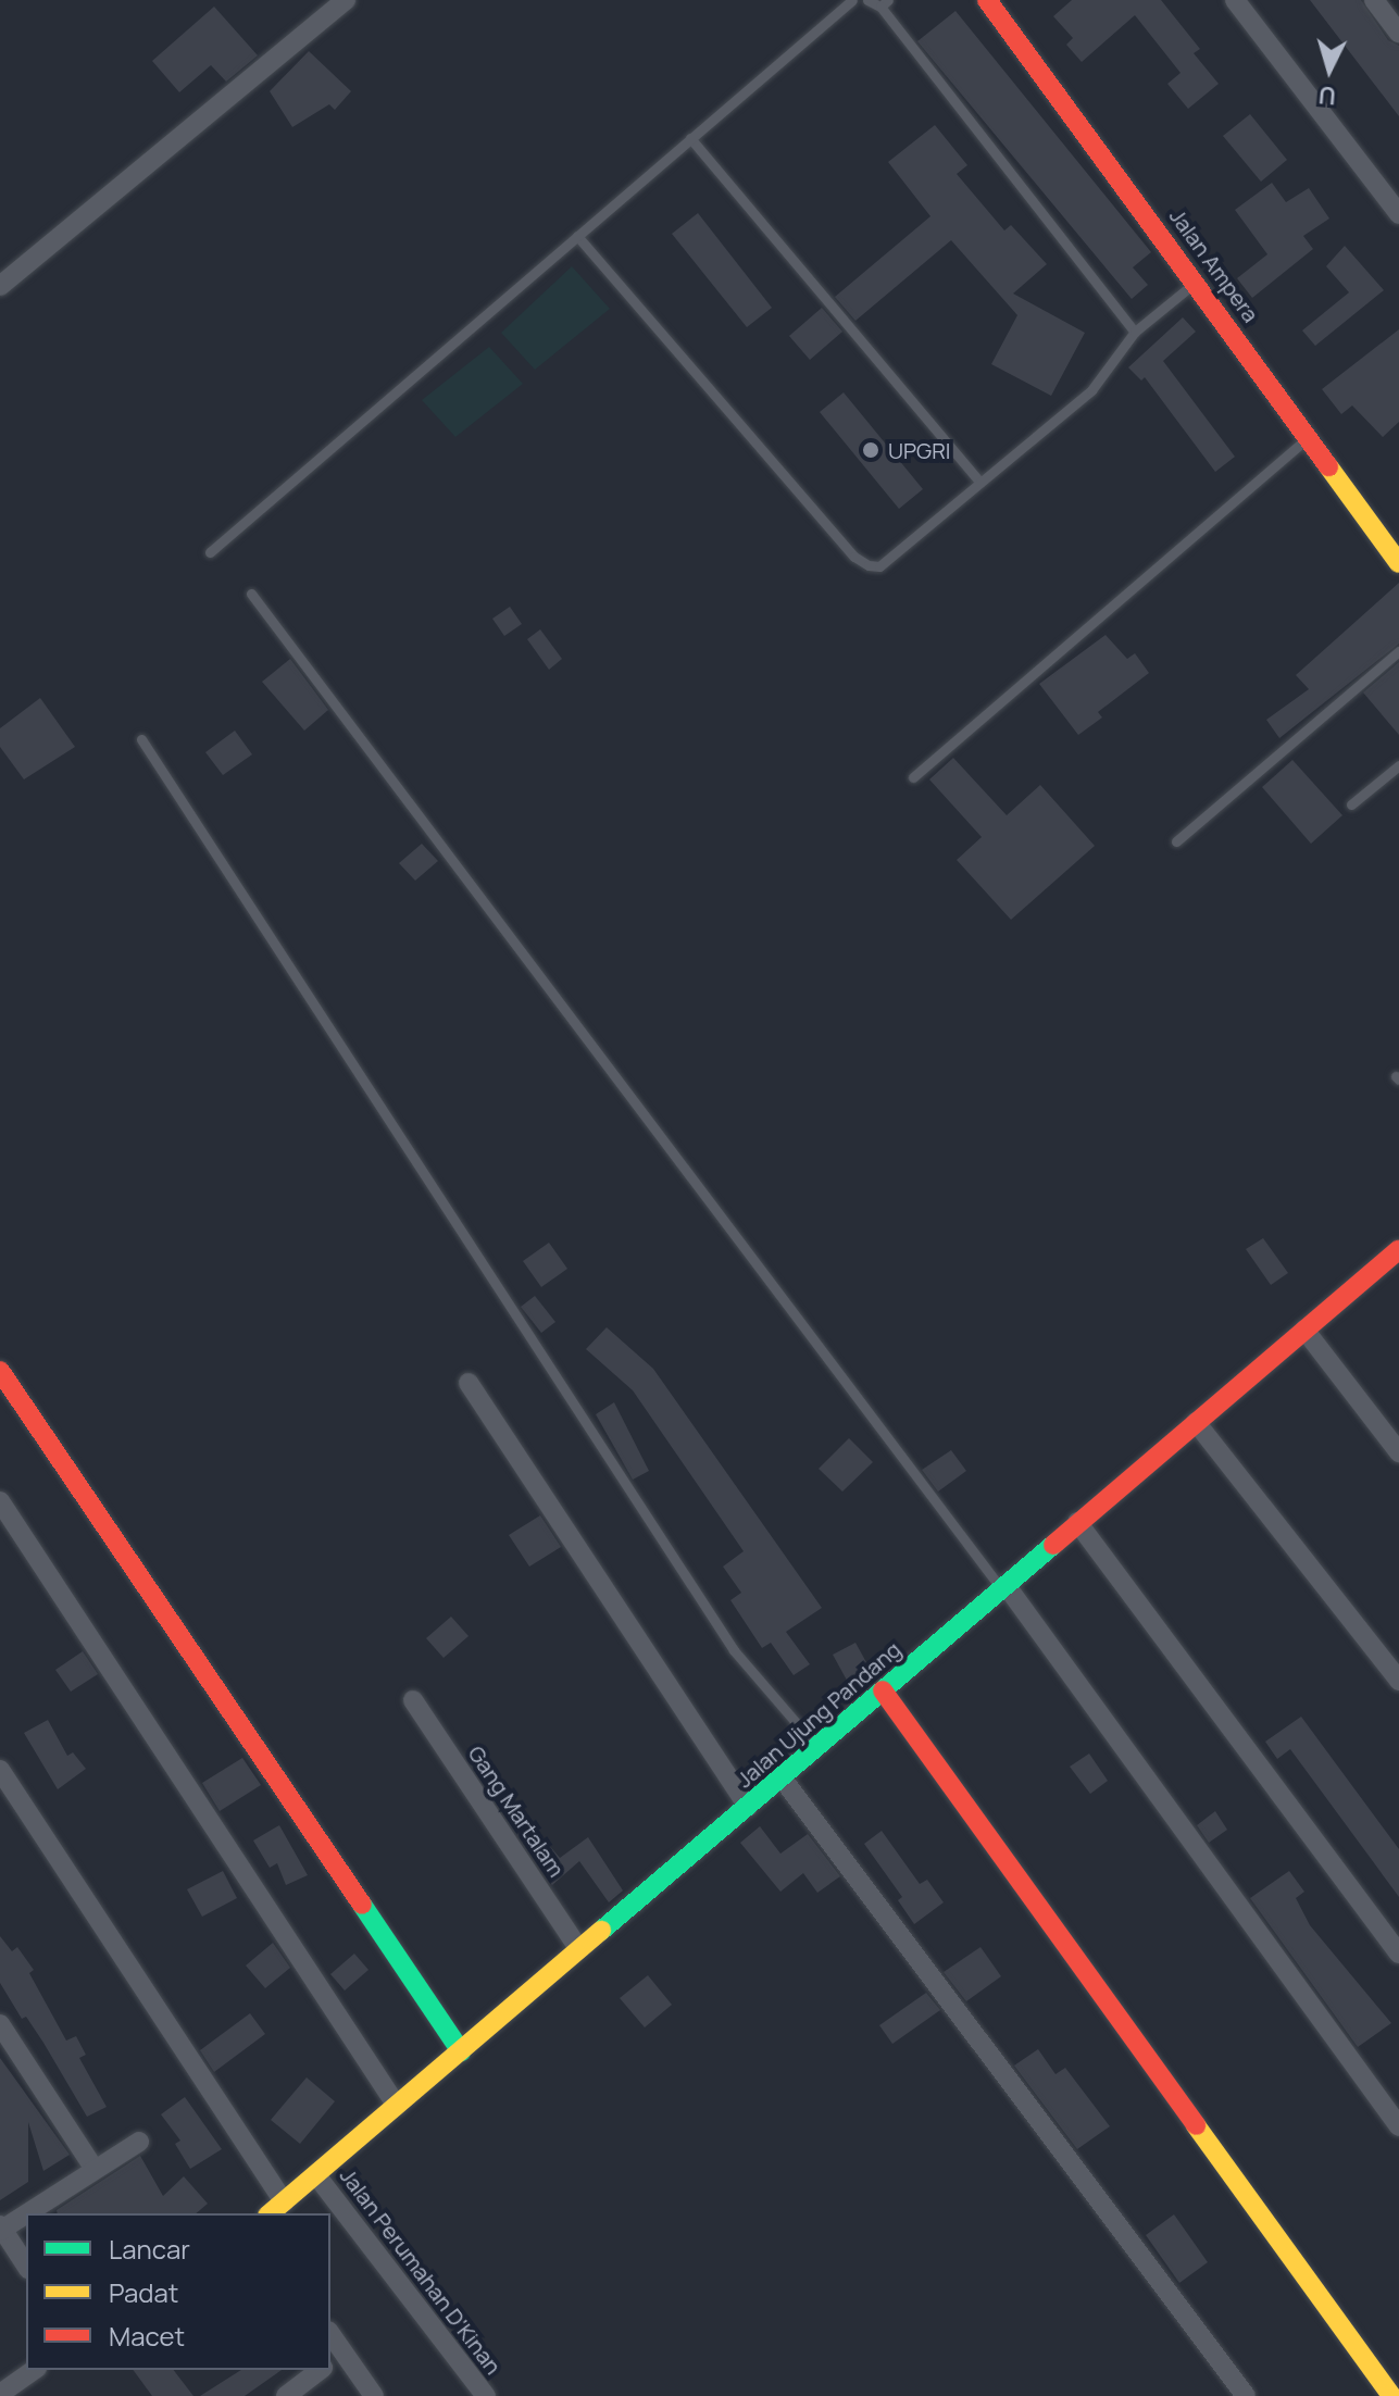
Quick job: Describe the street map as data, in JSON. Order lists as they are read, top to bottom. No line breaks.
{"streets":{"street":["Jalan Ampera","Jalan Ujung Pandang","Gang Martalam","Jalan Perumahan D'Kinan"]},"crossings":[["Jalan Ujung Pandang","Gang Martalam"],["Jalan Ujung Pandang","Jalan Perumahan D'Kinan"]],"places":["UPGRI"],"legend":["Lancar","Padat","Macet"],"north":"bottom"}
